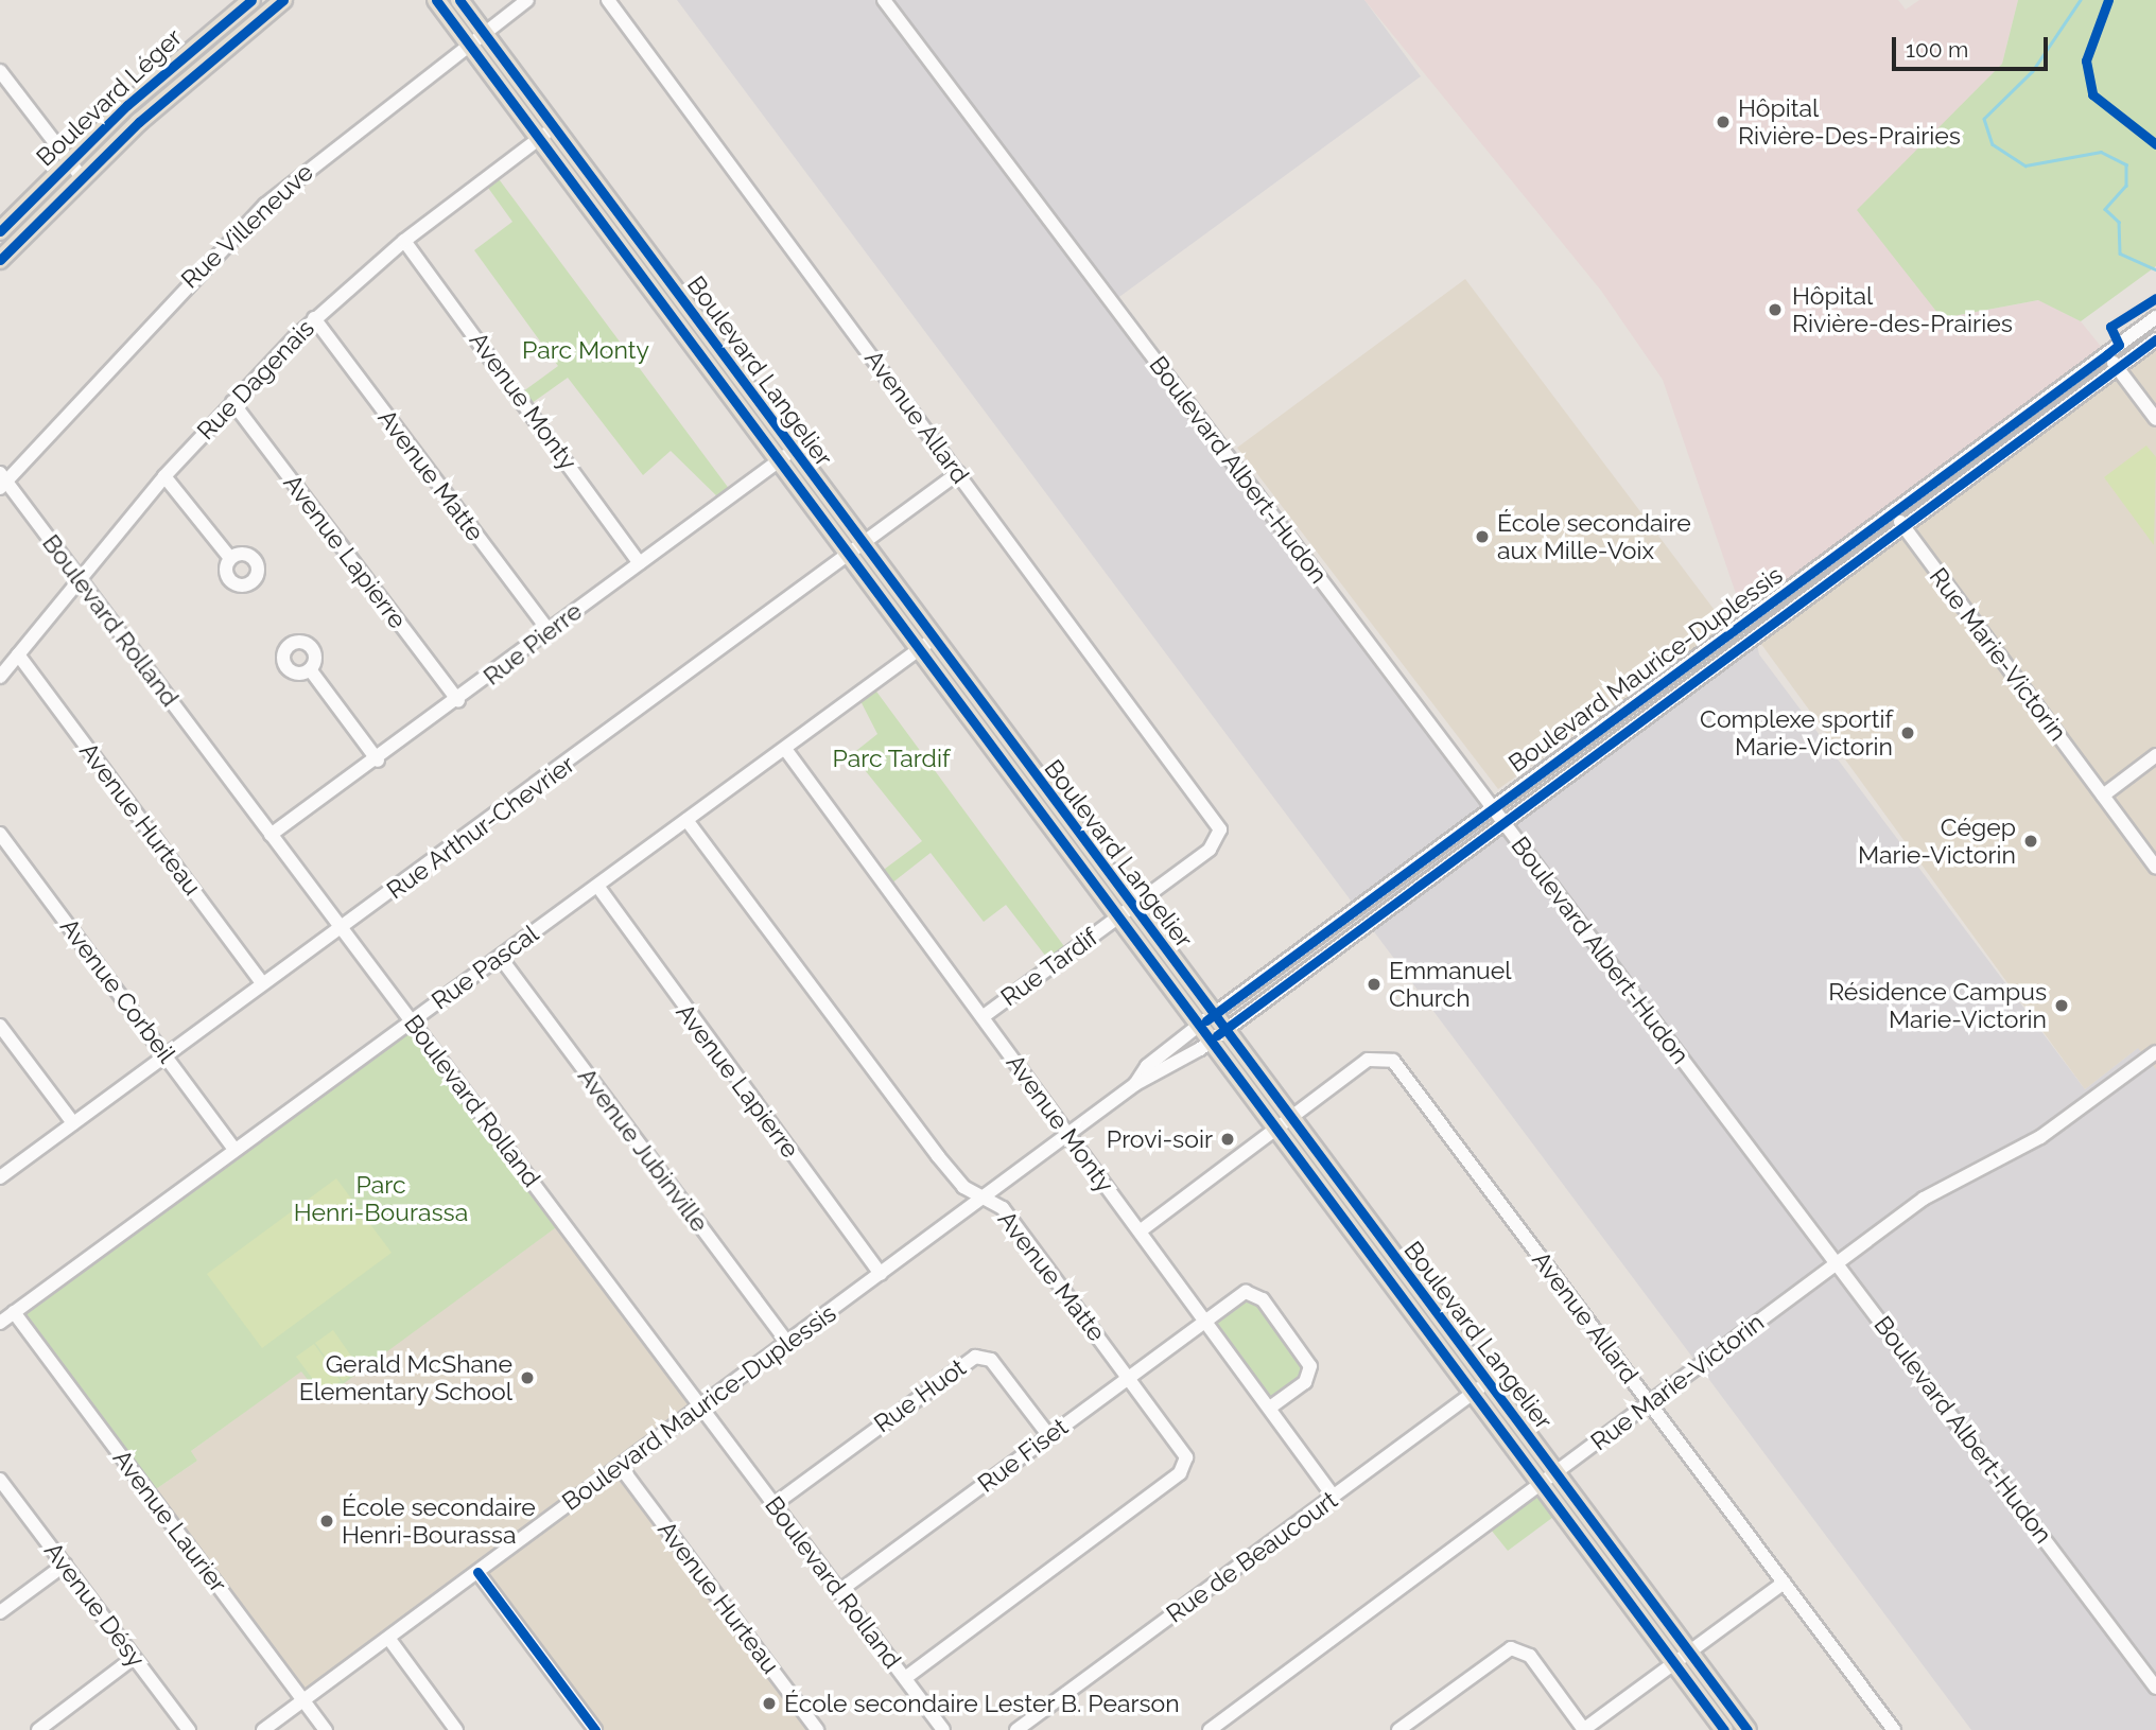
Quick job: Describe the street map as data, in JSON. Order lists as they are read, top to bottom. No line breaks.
{"streets":{"main road":["Boulevard Léger","Boulevard Langelier"],"street":["Rue Villeneuve","Rue Dagenais","Avenue Monty","Avenue Allard","Boulevard Albert-Hudon","Avenue Matte","Avenue Lapierre","Boulevard Rolland","Rue Pierre","Rue Marie-Victorin","Boulevard Maurice-Duplessis","Avenue Hurteau","Rue Arthur-Chevrier","Rue Pascal","Rue Tardif","Avenue Corbeil","Avenue Jubinville","Rue Huot","Rue Fiset","Avenue Laurier","Rue de Beaucourt","Avenue Désy"]},"crossings":[["Rue Villeneuve","Boulevard Langelier"],["Rue Villeneuve","Boulevard Rolland"],["Boulevard Langelier","Rue Dagenais"],["Boulevard Langelier","Avenue Allard"],["Boulevard Langelier","Rue Pierre"],["Boulevard Langelier","Rue Marie-Victorin"],["Boulevard Langelier","Boulevard Maurice-Duplessis"],["Boulevard Langelier","Rue Arthur-Chevrier"],["Boulevard Langelier","Rue Pascal"],["Boulevard Langelier","Rue Tardif"],["Boulevard Langelier","Rue de Beaucourt"],["Rue Dagenais","Avenue Monty"],["Rue Dagenais","Avenue Matte"],["Rue Dagenais","Avenue Lapierre"],["Rue Dagenais","Boulevard Rolland"],["Rue Dagenais","Avenue Hurteau"],["Avenue Monty","Rue Pierre"],["Avenue Monty","Boulevard Maurice-Duplessis"],["Avenue Monty","Rue Pascal"],["Avenue Monty","Rue Tardif"],["Avenue Monty","Rue Fiset"],["Avenue Monty","Rue de Beaucourt"],["Avenue Allard","Rue Marie-Victorin"],["Avenue Allard","Rue Arthur-Chevrier"],["Avenue Allard","Rue Tardif"],["Boulevard Albert-Hudon","Rue Marie-Victorin"],["Boulevard Albert-Hudon","Boulevard Maurice-Duplessis"],["Avenue Matte","Boulevard Rolland"],["Avenue Matte","Rue Pierre"],["Avenue Matte","Boulevard Maurice-Duplessis"],["Avenue Matte","Rue Pascal"],["Avenue Matte","Rue Fiset"],["Avenue Lapierre","Rue Pierre"],["Avenue Lapierre","Boulevard Maurice-Duplessis"],["Avenue Lapierre","Rue Pascal"],["Boulevard Rolland","Rue Pierre"],["Boulevard Rolland","Boulevard Maurice-Duplessis"],["Boulevard Rolland","Rue Arthur-Chevrier"],["Boulevard Rolland","Rue Pascal"],["Boulevard Rolland","Rue Huot"],["Boulevard Rolland","Rue Fiset"],["Rue Marie-Victorin","Boulevard Maurice-Duplessis"],["Boulevard Maurice-Duplessis","Avenue Hurteau"],["Boulevard Maurice-Duplessis","Avenue Jubinville"],["Boulevard Maurice-Duplessis","Avenue Laurier"],["Avenue Hurteau","Rue Arthur-Chevrier"],["Rue Arthur-Chevrier","Avenue Corbeil"],["Rue Pascal","Avenue Corbeil"],["Rue Pascal","Avenue Jubinville"],["Rue Pascal","Avenue Laurier"],["Rue Huot","Rue Fiset"]],"parks":["Parc Monty","Parc Tardif","Parc Henri-Bourassa"],"places":["Hôpital Rivière-Des-Prairies","Hôpital Rivière-des-Prairies","École secondaire aux Mille-Voix","Complexe sportif Marie-Victorin","Cégep Marie-Victorin","Emmanuel Church","Résidence Campus Marie-Victorin","Provi-soir","Gerald McShane Elementary School","École secondaire Henri-Bourassa","École secondaire Lester B. Pearson"],"scale_bar":"100 m"}
